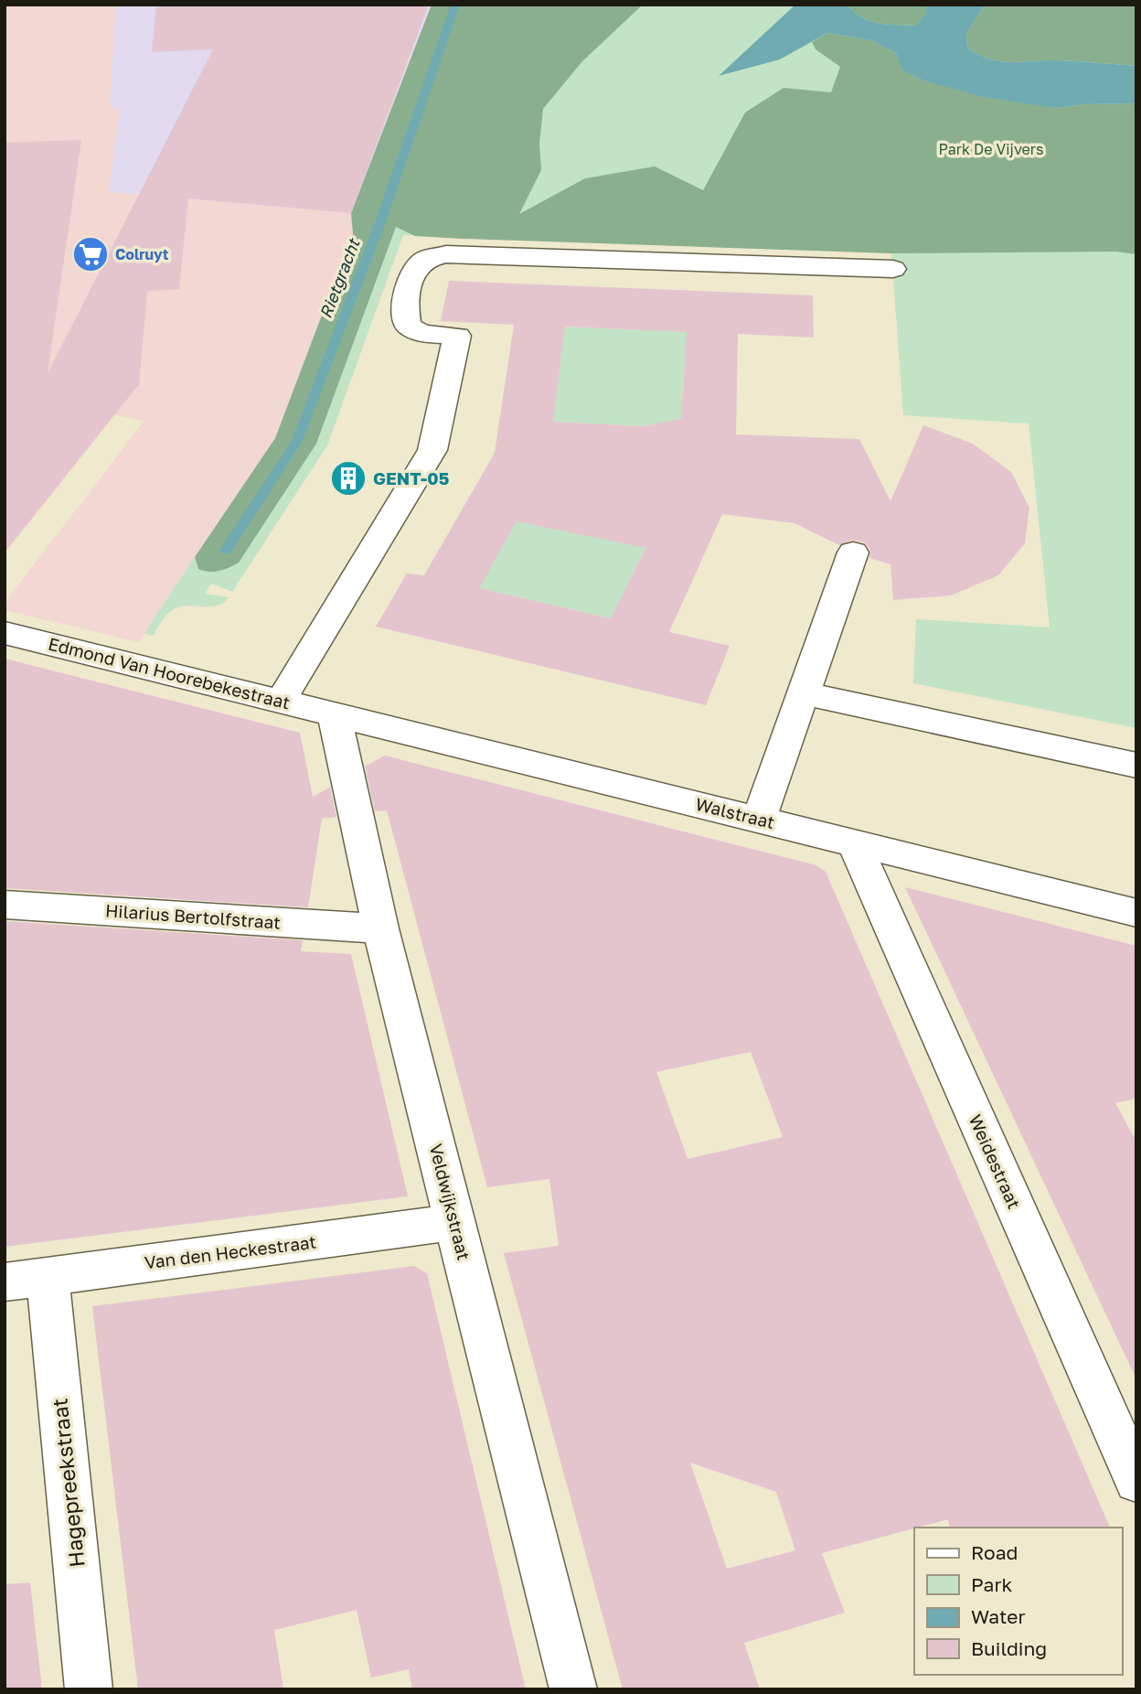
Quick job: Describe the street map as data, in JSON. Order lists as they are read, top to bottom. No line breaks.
{"streets":{"street":["Edmond Van Hoorebekestraat","Walstraat","Hilarius Bertolfstraat","Weidestraat","Veldwijkstraat","Van den Heckestraat","Hagepreekstraat"]},"crossings":[["Edmond Van Hoorebekestraat","Walstraat"],["Edmond Van Hoorebekestraat","Veldwijkstraat"],["Walstraat","Weidestraat"],["Walstraat","Veldwijkstraat"],["Hilarius Bertolfstraat","Veldwijkstraat"],["Veldwijkstraat","Van den Heckestraat"],["Van den Heckestraat","Hagepreekstraat"]],"water":["Rietgracht"],"parks":["Park De Vijvers"],"places":{"supermarket":["Colruyt"],"building":["GENT-05"]},"legend":["Road","Park","Water","Building"]}
